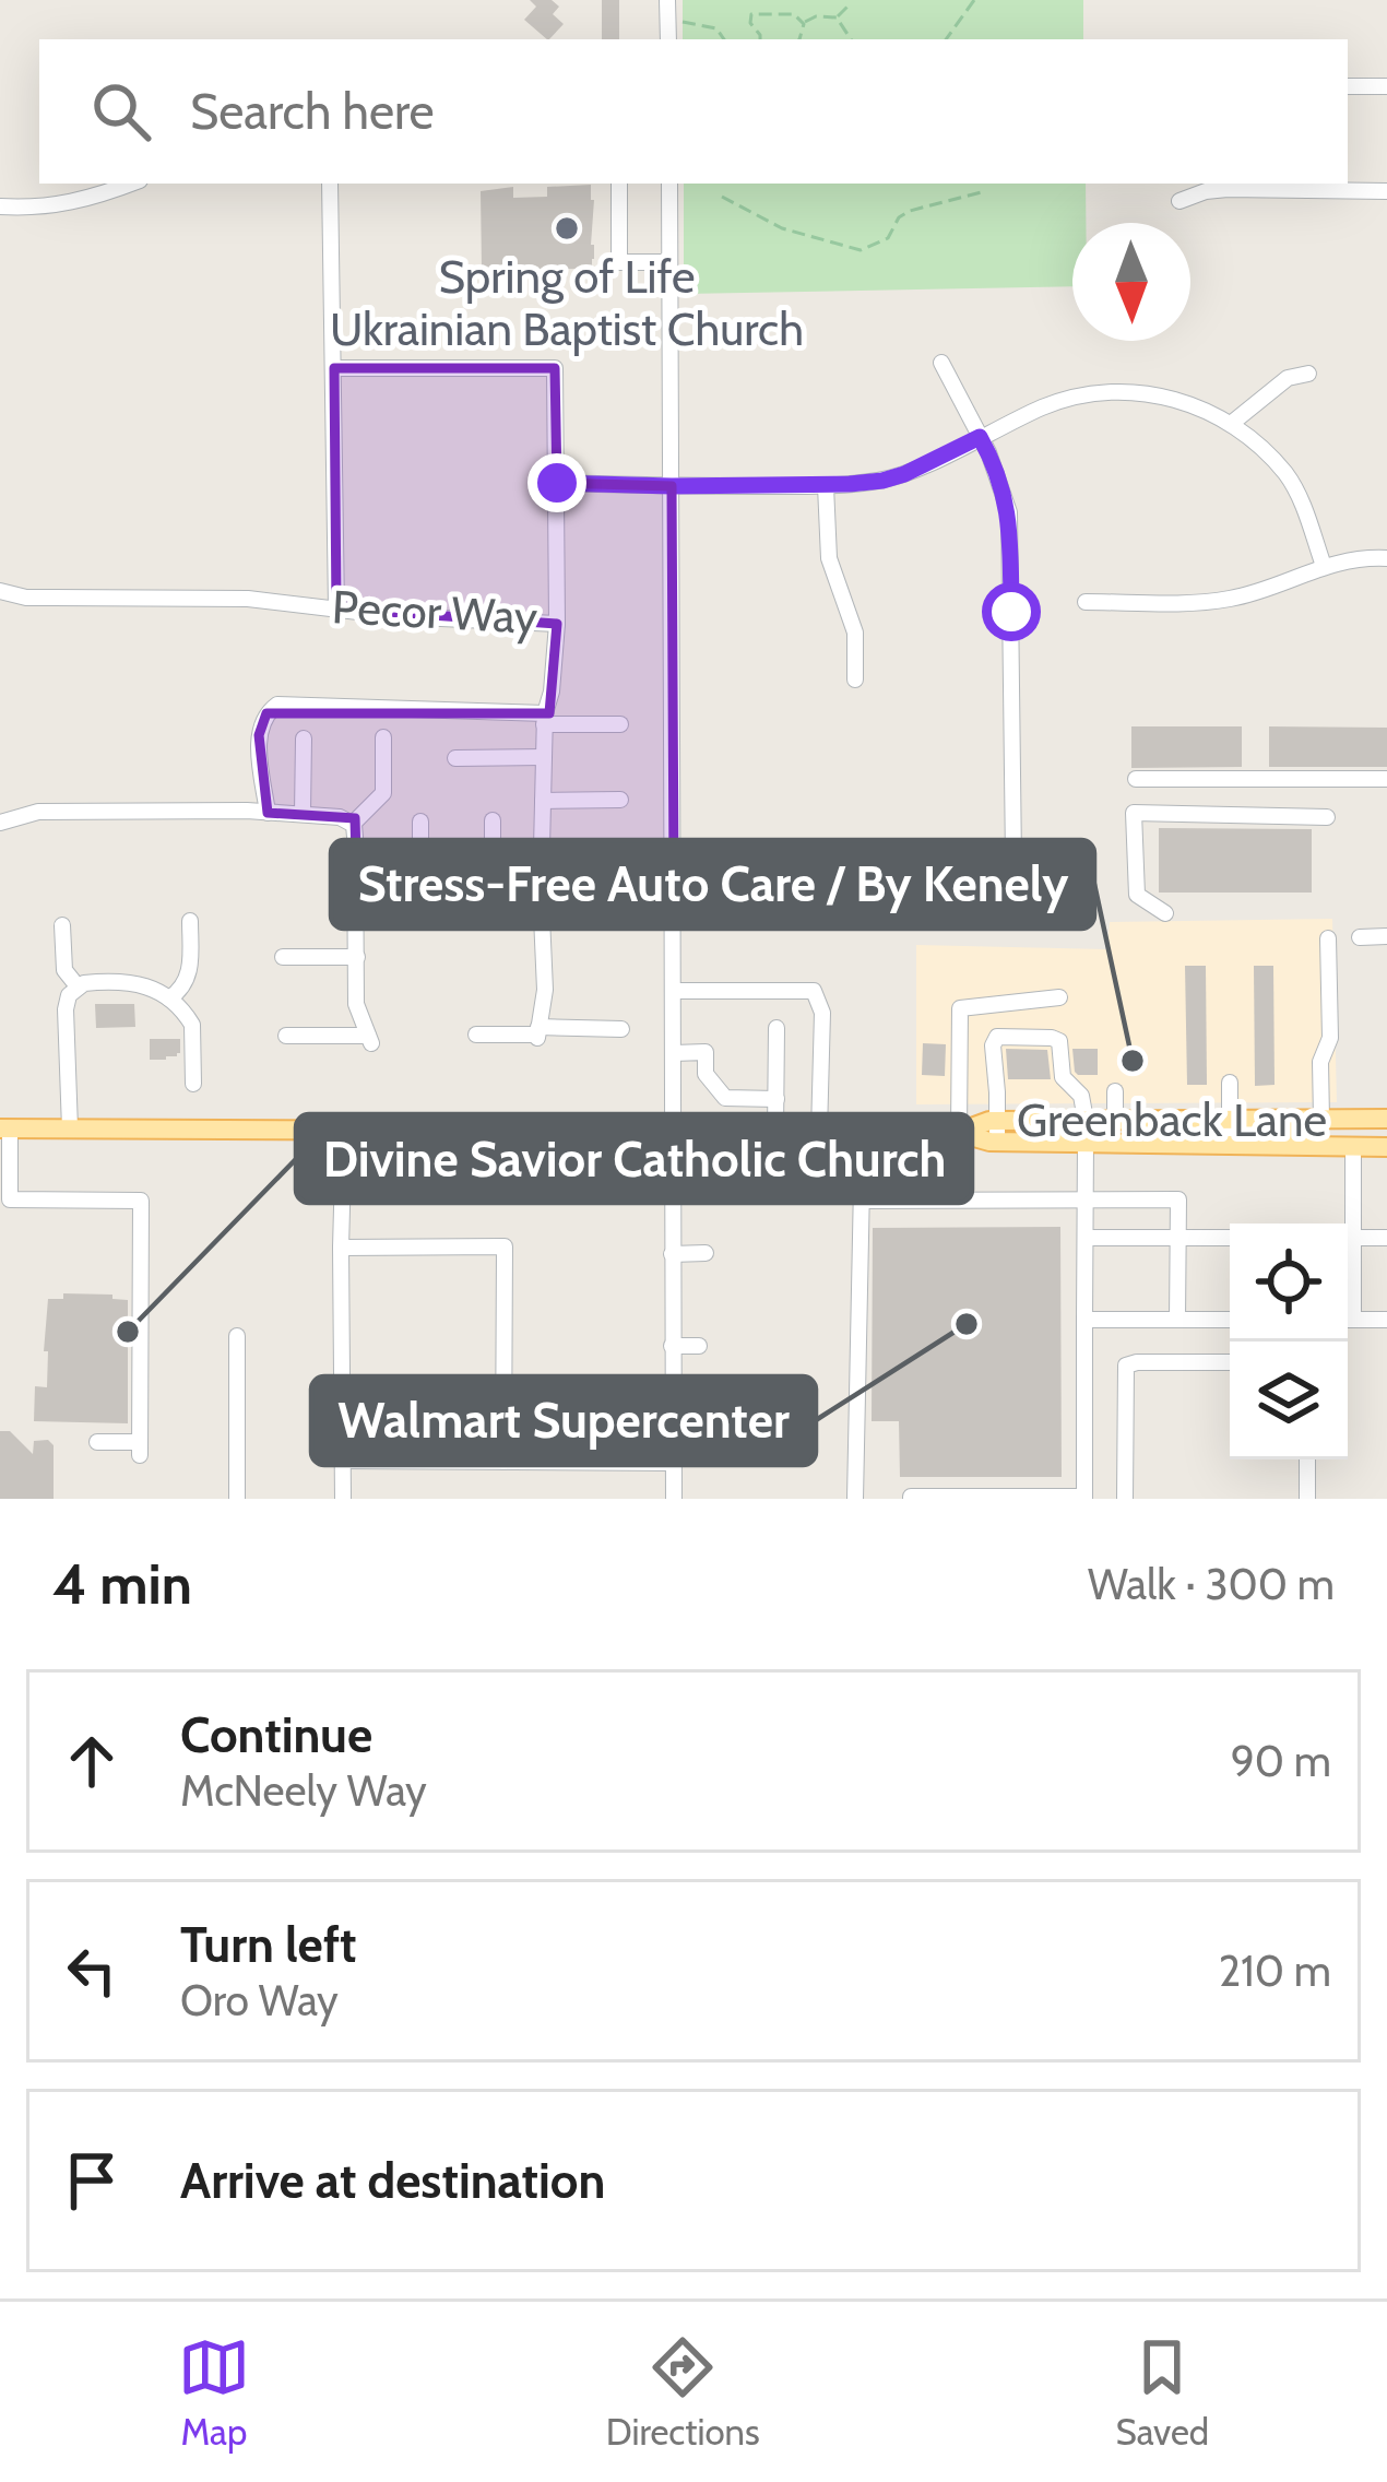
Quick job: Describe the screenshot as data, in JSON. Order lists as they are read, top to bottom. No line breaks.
{"streets":{"main road":["Greenback Lane"],"street":["Pecor Way"]},"places":["Spring of Life Ukrainian Baptist Church","Stress-Free Auto Care / By Kenely","Walmart Supercenter","Divine Savior Catholic Church"],"north":"bottom","page":{"search":"Search here","heading":["4 min","Walk · 300 m"],"list":[["Continue","McNeely Way","90 m"],["Turn left","Oro Way","210 m"],"Arrive at destination"],"nav":["Map","Directions","Saved"]}}
